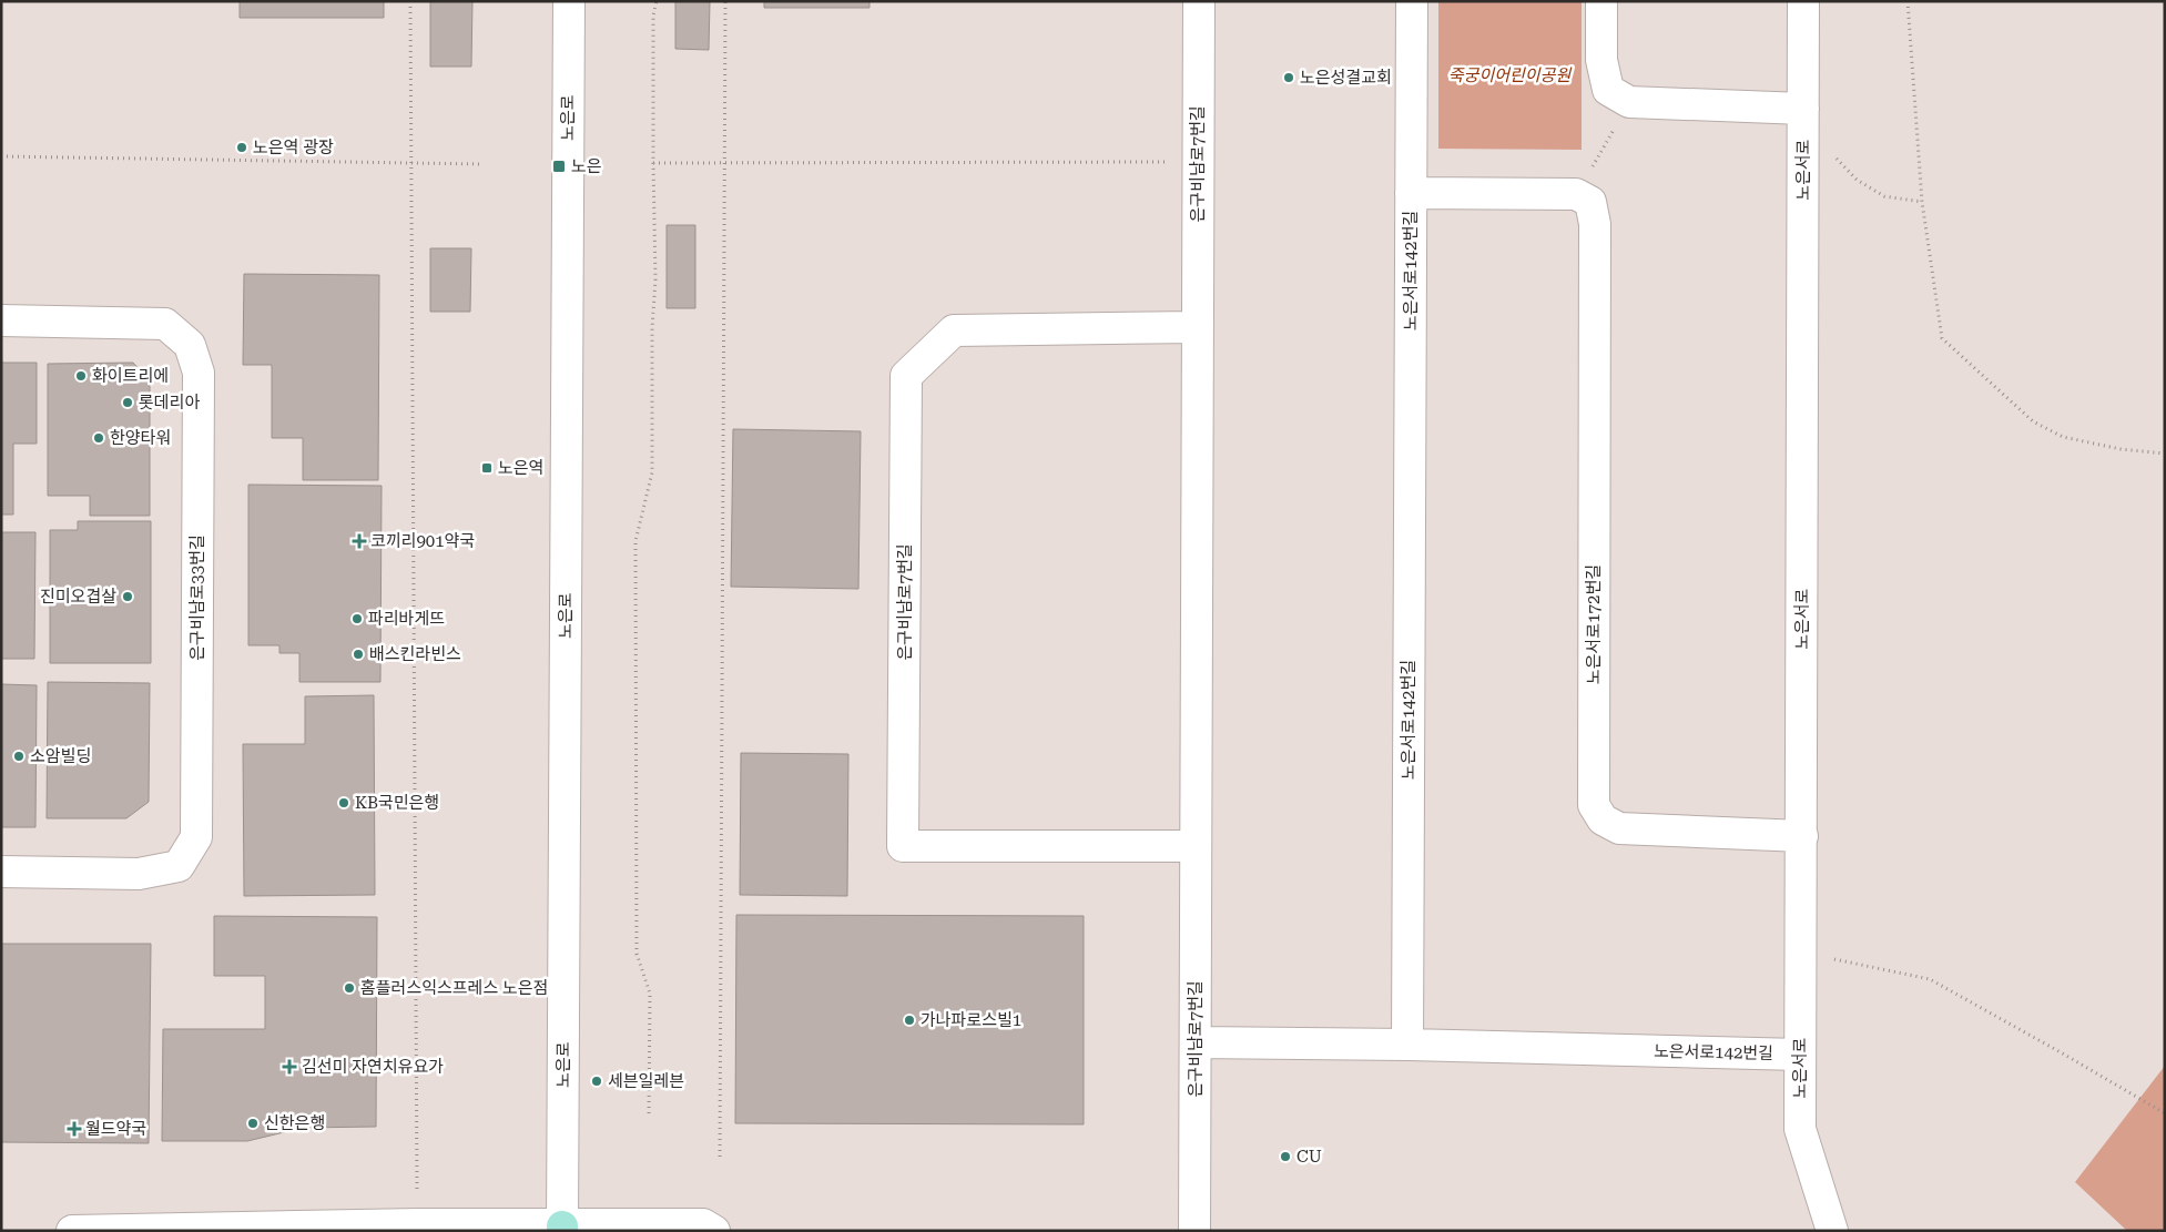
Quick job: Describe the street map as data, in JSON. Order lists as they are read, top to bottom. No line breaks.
{"streets":{"street":["노은로","은구비남로7번길","노은서로","노은서로142번길","은구비남로33번길","노은서로172번길"]},"crossings":[["노은서로","노은서로142번길"],["노은서로","노은서로172번길"]],"parks":["죽궁이어린이공원"],"places":{"other":["노은성결교회","노은역 광장","화이트리에","롯데리아","한양타워","진미오겹살","파리바게뜨","배스킨라빈스","소암빌딩","KB국민은행","홈플러스익스프레스 노은점","가나파로스빌1","세븐일레븐","신한은행","CU"],"transit":["노은","노은역"],"health":["코끼리901약국","김선미 자연치유요가","월드약국"]}}
